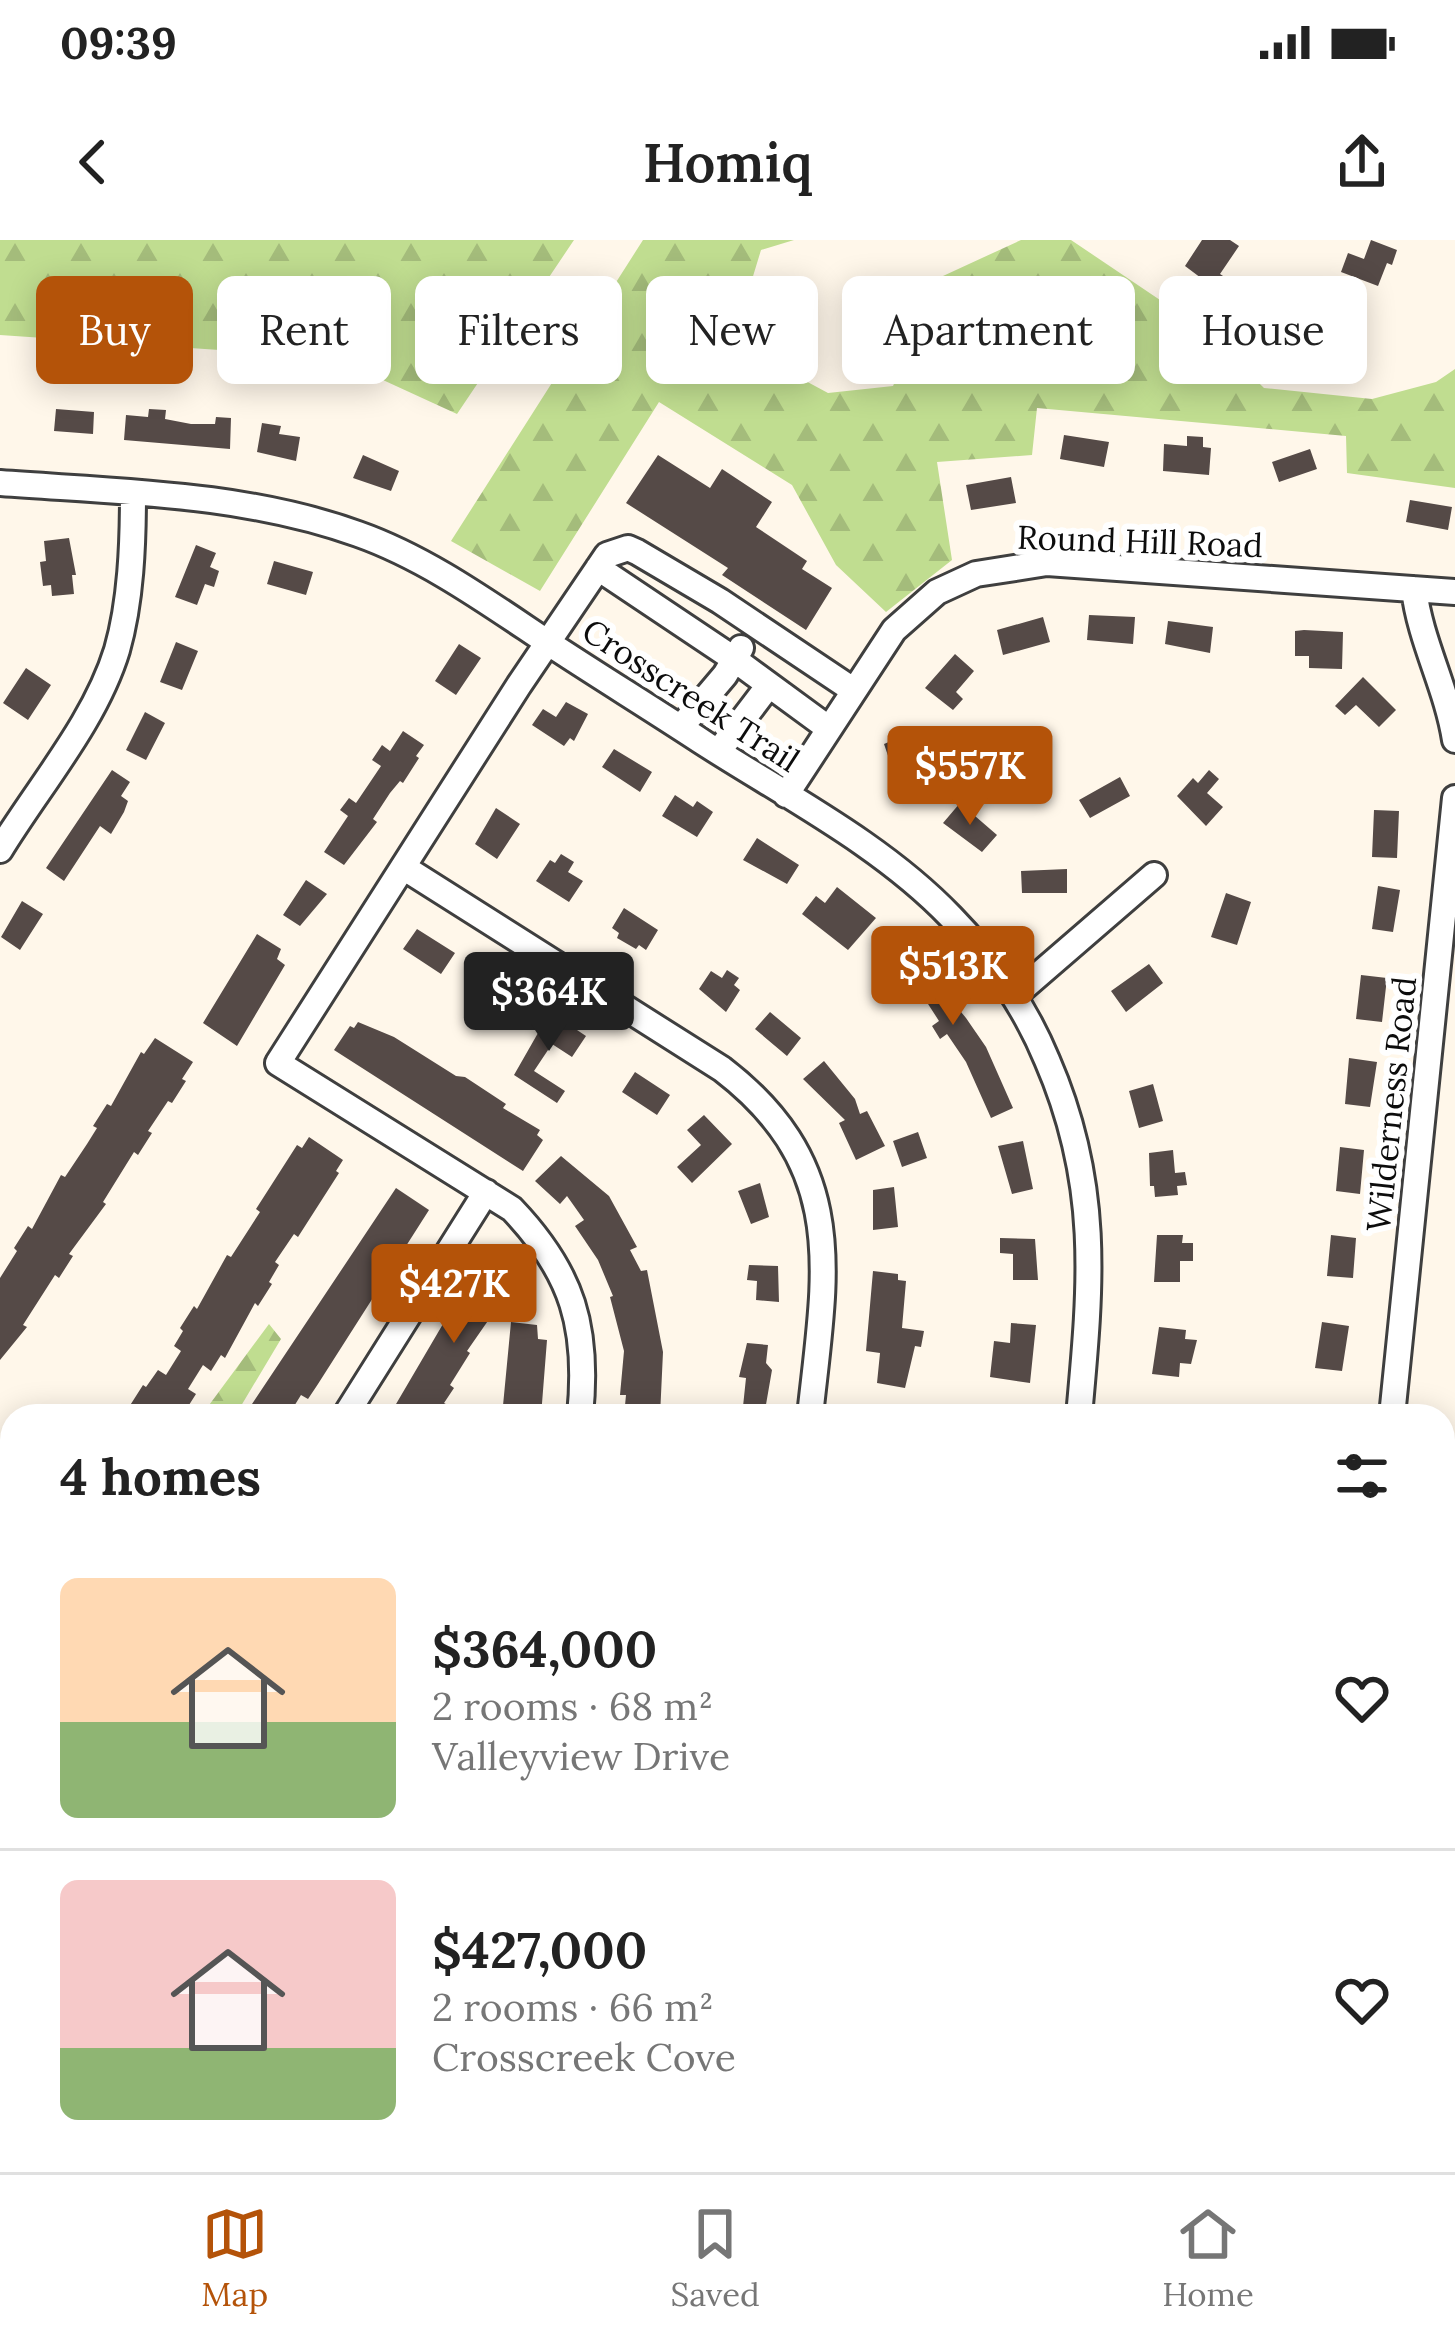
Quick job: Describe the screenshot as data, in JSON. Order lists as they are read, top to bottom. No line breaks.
{"streets":{"street":["Round Hill Road","Crosscreek Trail","Wilderness Road"]},"crossings":[["Round Hill Road","Crosscreek Trail"]],"page":{"status":"09:39","header":"Homiq","chip":["Buy","Rent","Filters","New","Apartment","House"],"price":["$557K","$513K","$364K","$427K"],"heading":"4 homes","list":[{"name":"$364,000","note":"2 rooms · 68 m² · Valleyview Drive"},{"name":"$427,000","note":"2 rooms · 66 m² · Crosscreek Cove"}],"tabs":["Map","Saved","Home"]}}
